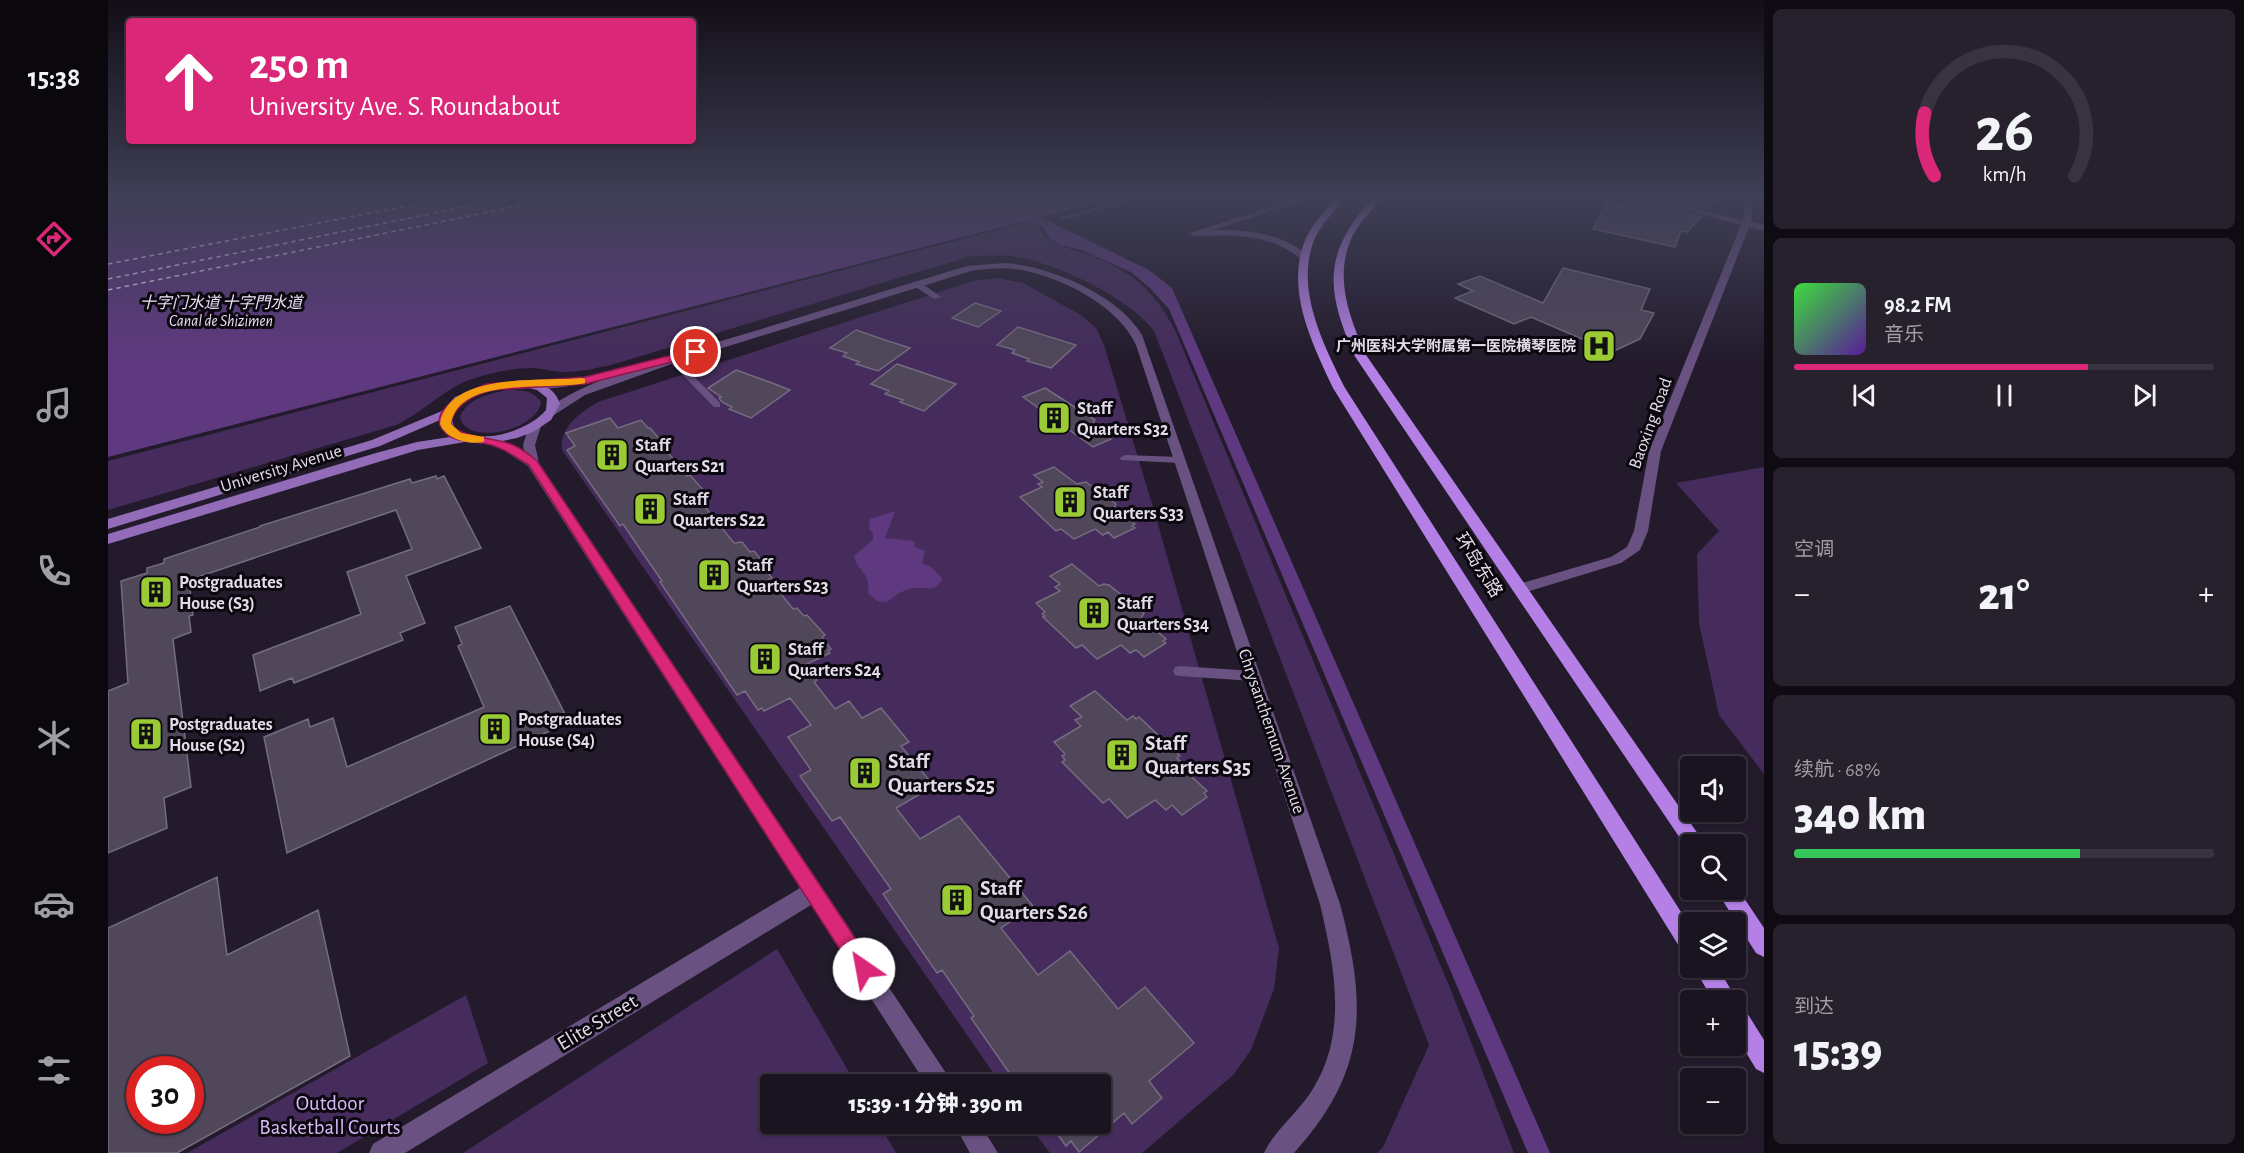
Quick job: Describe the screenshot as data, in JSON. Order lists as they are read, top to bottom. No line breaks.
{"streets":{"main road":["University Avenue","环岛东路"],"street":["Baoxing Road","Chrysanthemum Avenue","Elite Street"]},"crossings":[["Baoxing Road","环岛东路"]],"water":["十字门水道 十字門水道 Canal de Shizimen"],"parks":["Outdoor Basketball Courts"],"places":{"hospital":["广州医科大学附属第一医院横琴医院"],"building":["Staff Quarters S32","Staff Quarters S21","Staff Quarters S33","Staff Quarters S22","Staff Quarters S23","Postgraduates House (S3)","Staff Quarters S34","Staff Quarters S24","Postgraduates House (S4)","Postgraduates House (S2)","Staff Quarters S35","Staff Quarters S25","Staff Quarters S26"]},"page":{"tabs":"15:38","turn":["250 m","University Ave. S. Roundabout"],"song":["98.2 FM","音乐"],"tile":["空调",["续航 · 68%","340 km"],["到达","15:39"]],"heat":["−","21°","+"],"map_buttons":["+","−"],"limit":"30","trip":"15:39 · 1 分钟 · 390 m","gauge":["26","km/h"]}}
